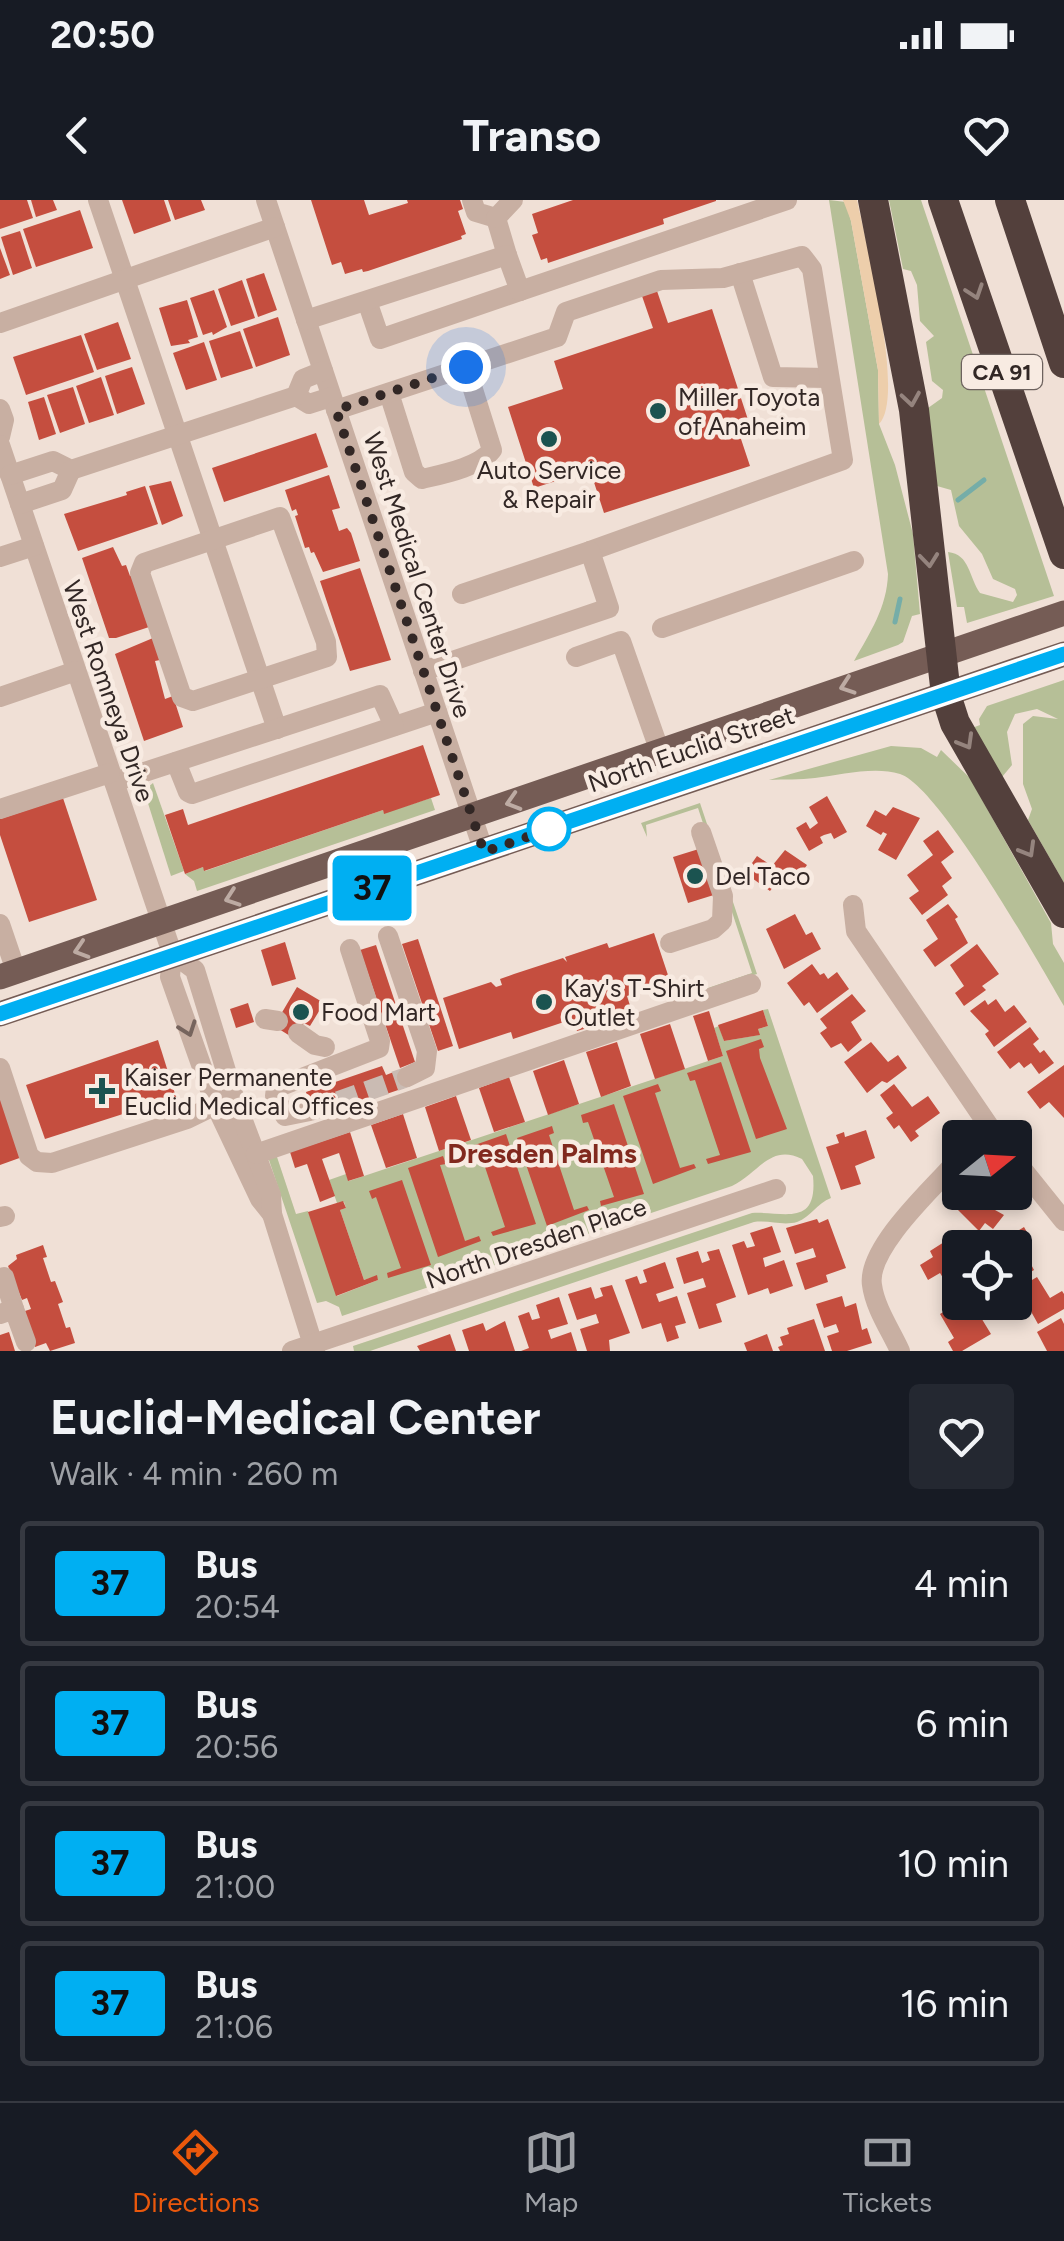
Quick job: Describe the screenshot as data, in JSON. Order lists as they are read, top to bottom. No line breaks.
{"streets":{"highway":["CA 91"],"main road":["North Euclid Street"],"street":["West Medical Center Drive","West Romneya Drive","North Dresden Place"]},"crossings":[["West Medical Center Drive","North Euclid Street"],["West Romneya Drive","North Euclid Street"],["West Romneya Drive","North Dresden Place"]],"districts":["Dresden Palms"],"places":{"other":["Miller Toyota of Anaheim","Auto Service & Repair","Del Taco","Kay's T-Shirt Outlet","Food Mart"],"health":["Kaiser Permanente Euclid Medical Offices"]},"lines":["bus line 37"],"north":"right","page":{"status":"20:50","header":"Transo","on_map":"37","heading":["Euclid-Medical Center","Walk · 4 min · 260 m"],"list":[{"mark":"37","name":"Bus","note":"20:54","value":"4 min"},{"mark":"37","name":"Bus","note":"20:56","value":"6 min"},{"mark":"37","name":"Bus","note":"21:00","value":"10 min"},{"mark":"37","name":"Bus","note":"21:06","value":"16 min"}],"tabs":["Directions","Map","Tickets"]}}
